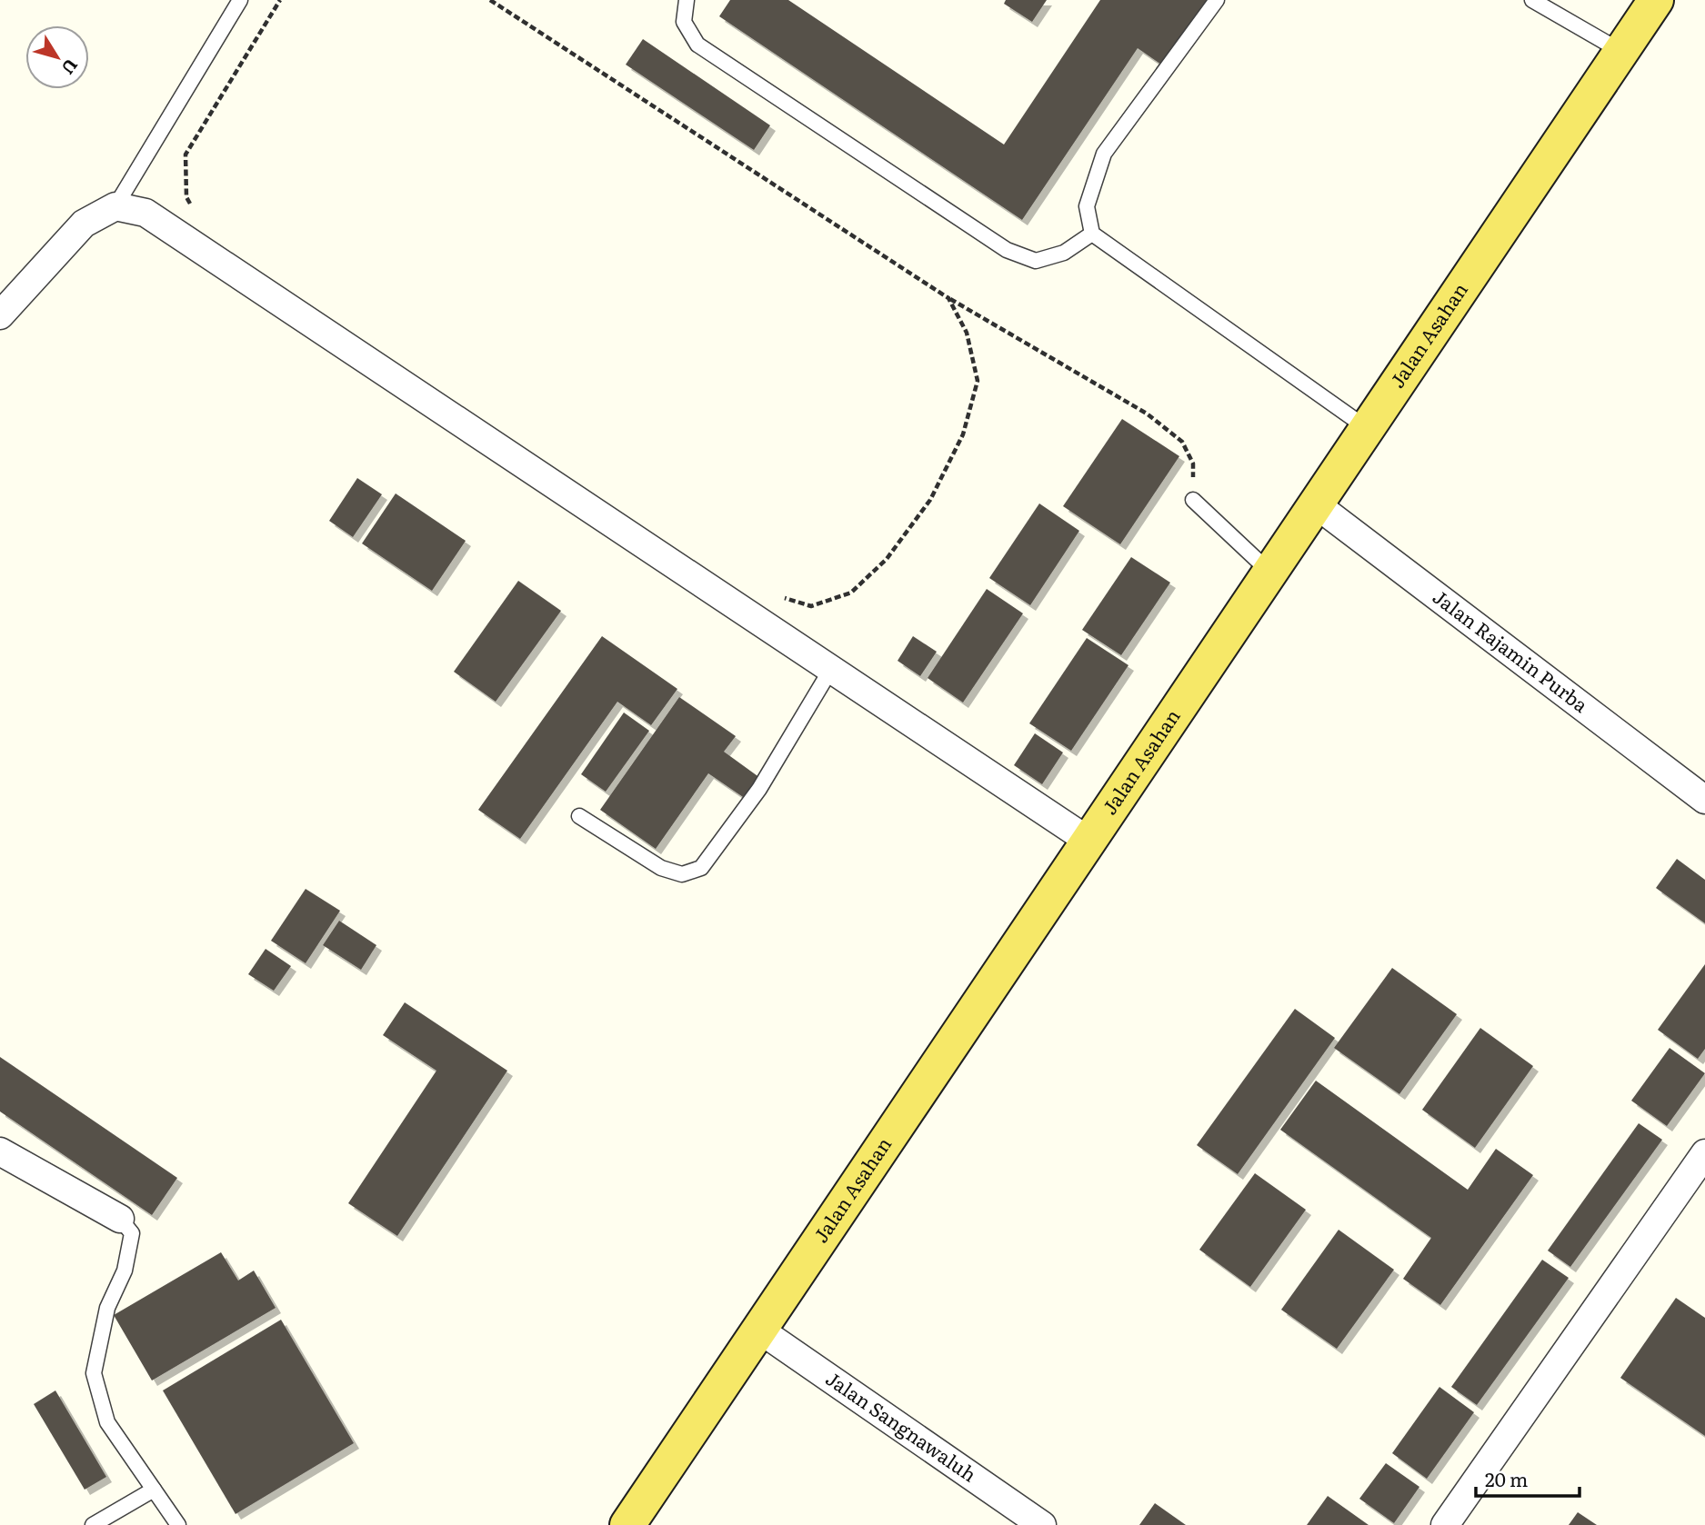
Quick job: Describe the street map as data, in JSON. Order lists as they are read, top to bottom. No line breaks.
{"streets":{"main road":["Jalan Asahan"],"street":["Jalan Rajamin Purba","Jalan Sangnawaluh"]},"crossings":[["Jalan Asahan","Jalan Rajamin Purba"],["Jalan Asahan","Jalan Sangnawaluh"]],"scale_bar":"20 m","north":"bottom right"}
